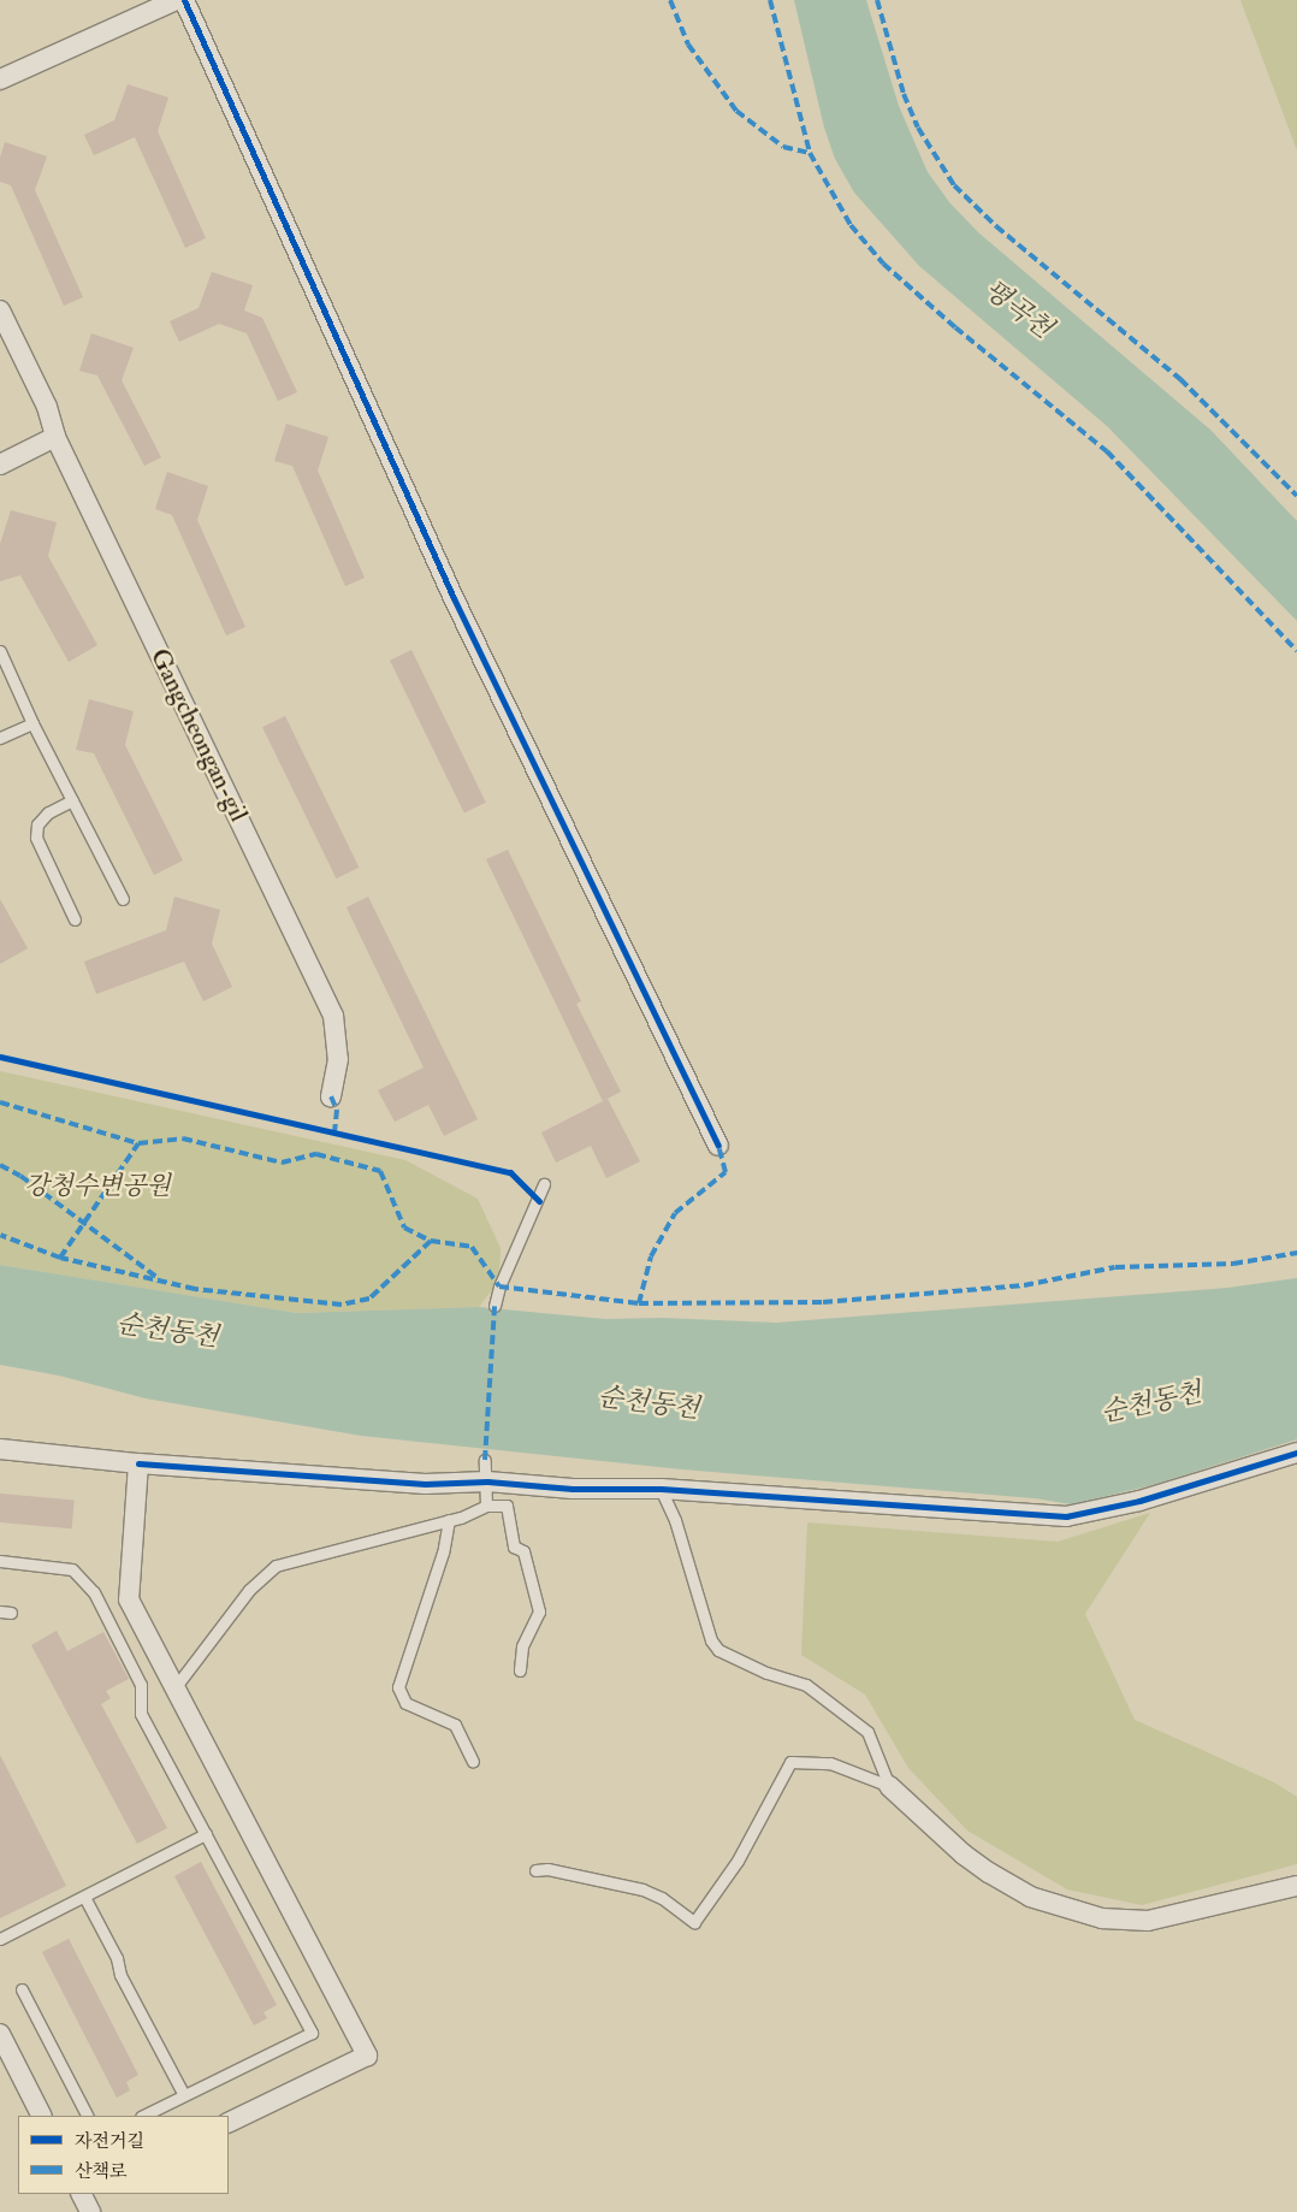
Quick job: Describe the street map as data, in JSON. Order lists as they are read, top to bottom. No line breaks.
{"streets":{"street":["Gangcheongan-gil"]},"water":["평곡천","순천동천"],"parks":["강청수변공원"],"legend":["자전거길","산책로"]}
